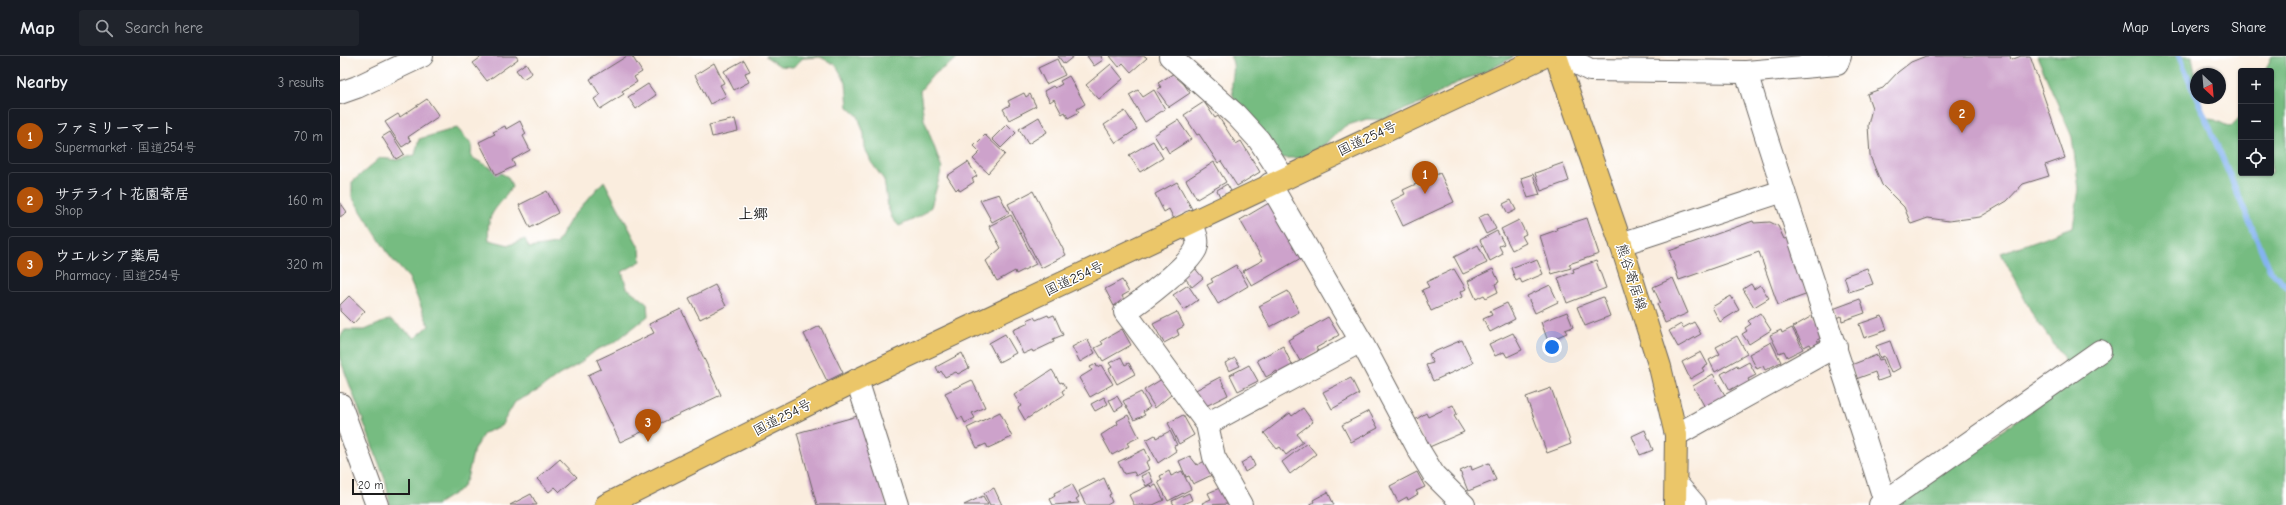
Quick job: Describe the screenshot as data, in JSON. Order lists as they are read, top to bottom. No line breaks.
{"streets":{"main road":["国道254号","熊谷寄居線"]},"districts":["上郷"],"scale_bar":"20 m","north":"bottom right","page":{"header":"Map","search":"Search here","nav":["Map","Layers","Share"],"heading":["Nearby","3 results"],"map_buttons":["+","−"],"pins":["2","1","3"],"list":[{"mark":"1","name":"ファミリーマート","note":"Supermarket · 国道254号","value":"70 m"},{"mark":"2","name":"サテライト花園寄居","note":"Shop","value":"160 m"},{"mark":"3","name":"ウエルシア薬局","note":"Pharmacy · 国道254号","value":"320 m"}],"scale":"20 m"}}
